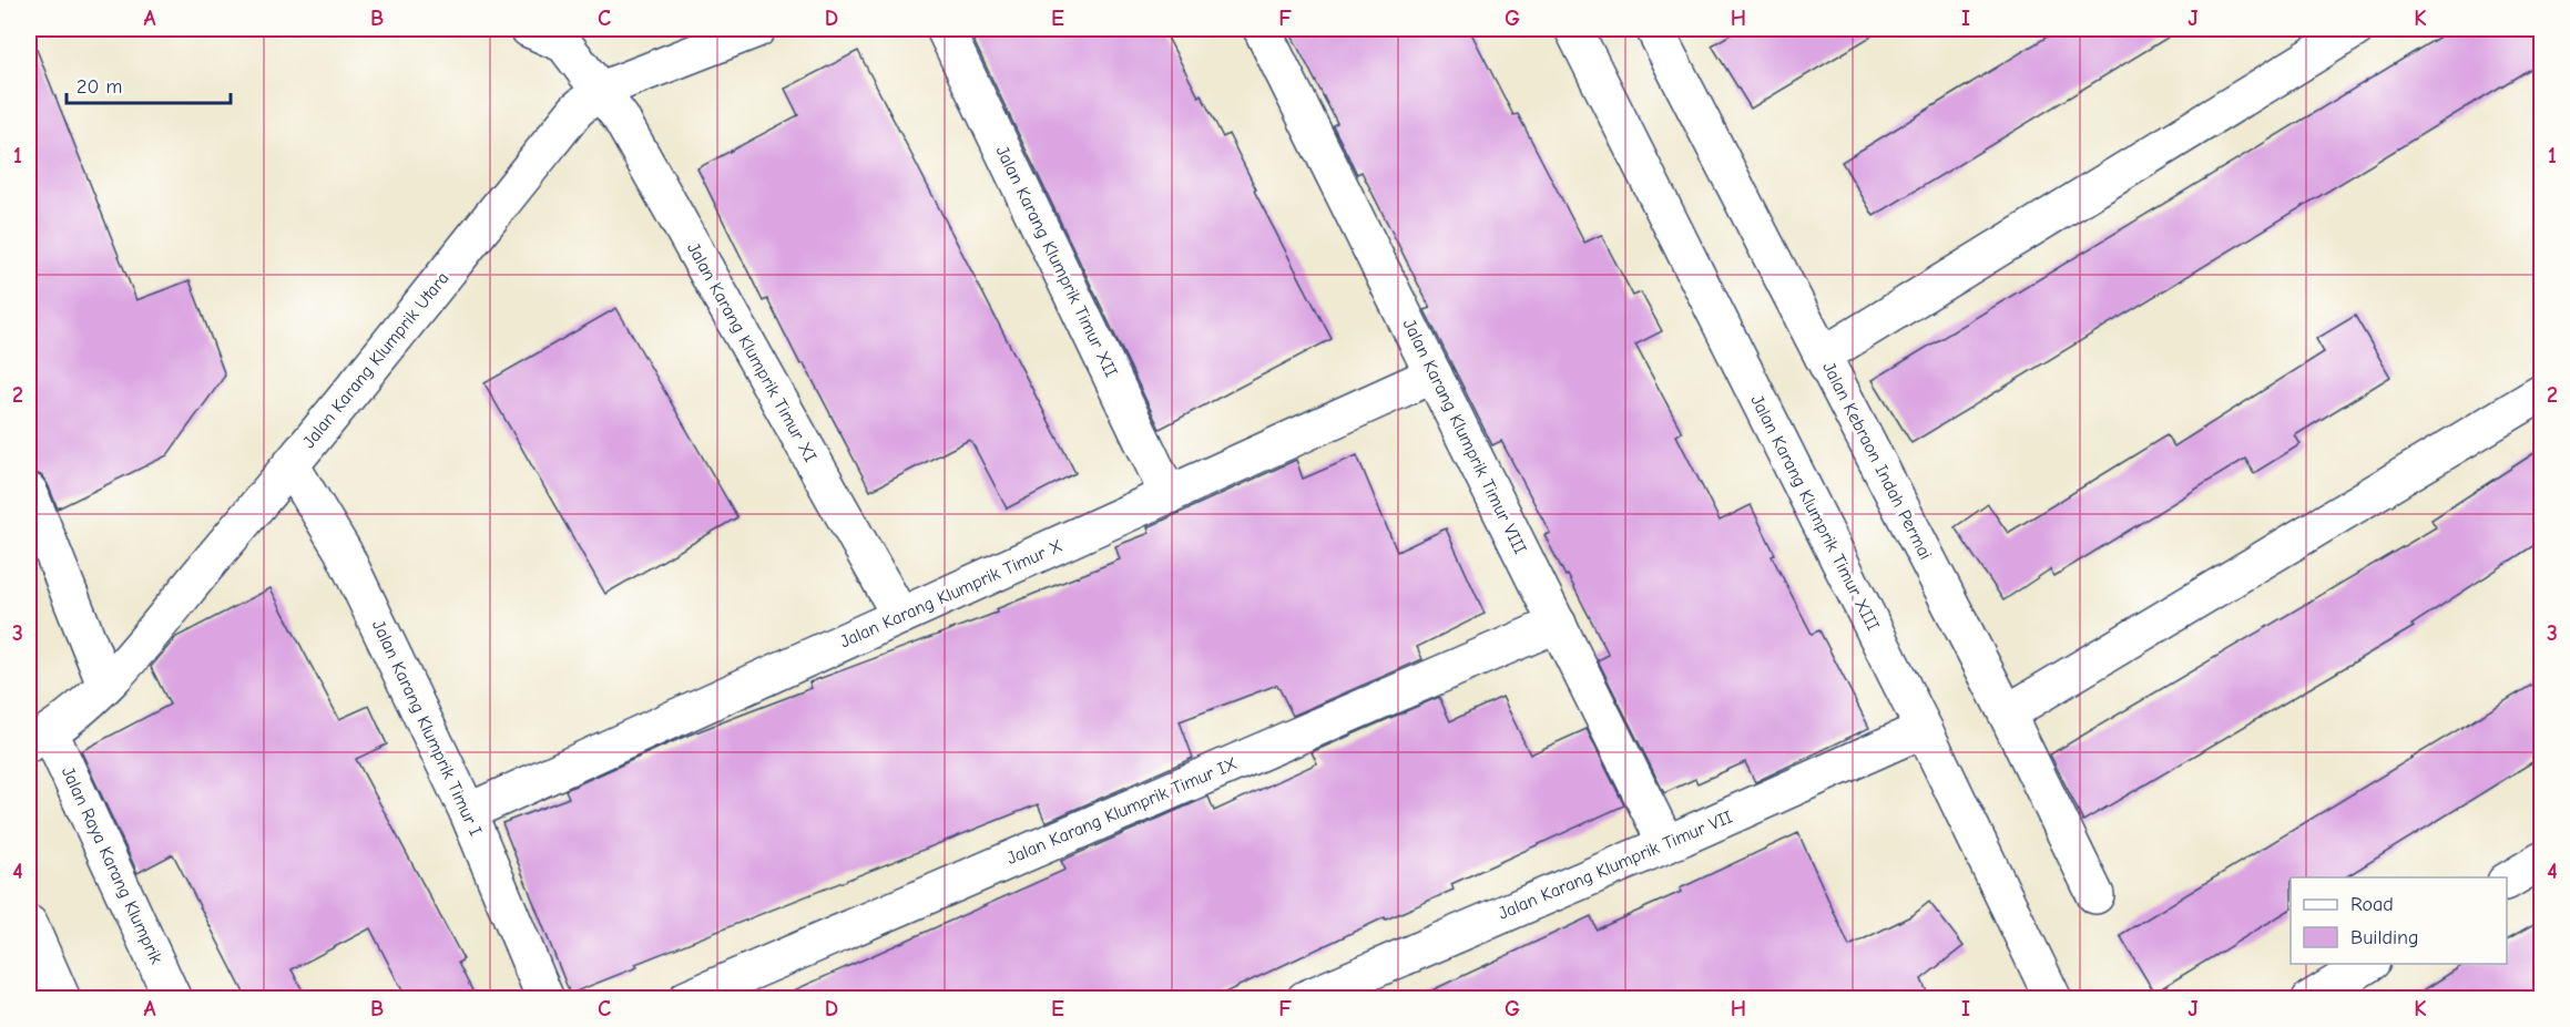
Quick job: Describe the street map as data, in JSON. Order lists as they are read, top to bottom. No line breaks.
{"streets":{"street":["Jalan Karang Klumprik Timur XII","Jalan Karang Klumprik Timur XI","Jalan Karang Klumprik Utara","Jalan Karang Klumprik Timur VIII","Jalan Kebraon Indah Permai","Jalan Karang Klumprik Timur XIII","Jalan Karang Klumprik Timur X","Jalan Karang Klumprik Timur I","Jalan Karang Klumprik Timur IX","Jalan Raya Karang Klumprik","Jalan Karang Klumprik Timur VII"]},"crossings":[["Jalan Karang Klumprik Timur XII","Jalan Karang Klumprik Timur X"],["Jalan Karang Klumprik Timur XI","Jalan Karang Klumprik Utara"],["Jalan Karang Klumprik Timur XI","Jalan Karang Klumprik Timur X"],["Jalan Karang Klumprik Utara","Jalan Karang Klumprik Timur I"],["Jalan Karang Klumprik Utara","Jalan Raya Karang Klumprik"],["Jalan Karang Klumprik Timur VIII","Jalan Karang Klumprik Timur X"],["Jalan Karang Klumprik Timur VIII","Jalan Karang Klumprik Timur IX"],["Jalan Karang Klumprik Timur VIII","Jalan Karang Klumprik Timur VII"],["Jalan Karang Klumprik Timur XIII","Jalan Karang Klumprik Timur VII"],["Jalan Karang Klumprik Timur X","Jalan Karang Klumprik Timur I"]],"legend":["Road","Building"],"scale_bar":"20 m","grid":{"columns":["A","B","C","D","E","F","G","H","I","J","K"],"rows":["1","2","3","4"]}}
